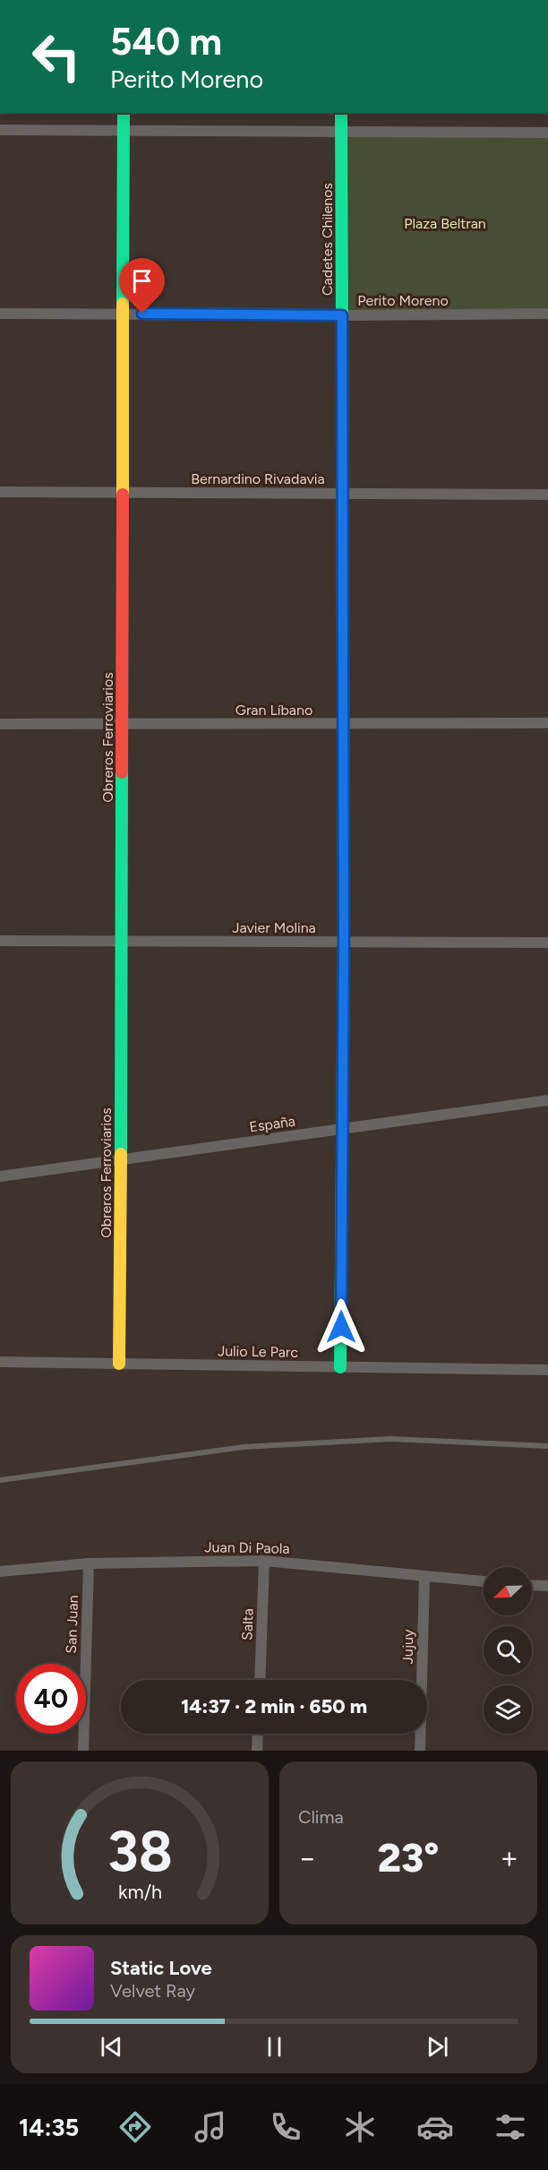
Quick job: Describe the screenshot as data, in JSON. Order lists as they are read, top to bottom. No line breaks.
{"streets":{"street":["Cadetes Chilenos","Perito Moreno","Bernardino Rivadavia","Gran Líbano","Obreros Ferroviarios","Javier Molina","España","Julio Le Parc","Juan Di Paola","San Juan","Salta","Jujuy"]},"crossings":[["Cadetes Chilenos","Perito Moreno"],["Cadetes Chilenos","Bernardino Rivadavia"],["Cadetes Chilenos","Gran Líbano"],["Cadetes Chilenos","Javier Molina"],["Cadetes Chilenos","España"],["Cadetes Chilenos","Julio Le Parc"],["Perito Moreno","Obreros Ferroviarios"],["Bernardino Rivadavia","Obreros Ferroviarios"],["Gran Líbano","Obreros Ferroviarios"],["Obreros Ferroviarios","Javier Molina"],["Obreros Ferroviarios","España"],["Obreros Ferroviarios","Julio Le Parc"],["Juan Di Paola","San Juan"],["Juan Di Paola","Salta"],["Juan Di Paola","Jujuy"]],"parks":["Plaza Beltran"],"north":"bottom left","page":{"turn":["540 m","Perito Moreno"],"limit":"40","trip":"14:37 · 2 min · 650 m","tile":"Clima","heat":["−","23°","+"],"song":["Static Love","Velvet Ray"],"tabs":"14:35","gauge":["38","km/h"]}}
